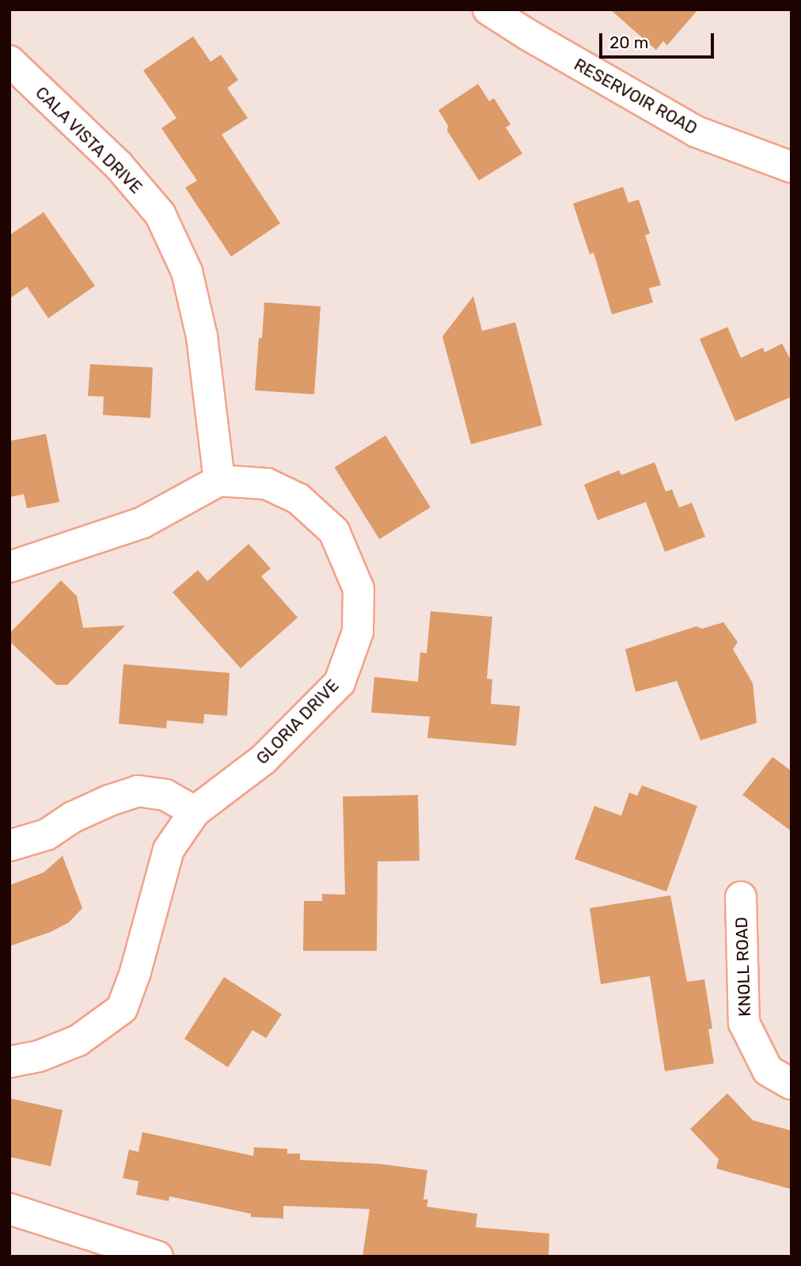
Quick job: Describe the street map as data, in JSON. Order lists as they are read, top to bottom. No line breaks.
{"streets":{"street":["RESERVOIR ROAD","CALA VISTA DRIVE","GLORIA DRIVE","KNOLL ROAD"]},"crossings":[["CALA VISTA DRIVE","GLORIA DRIVE"]],"scale_bar":"20 m"}
